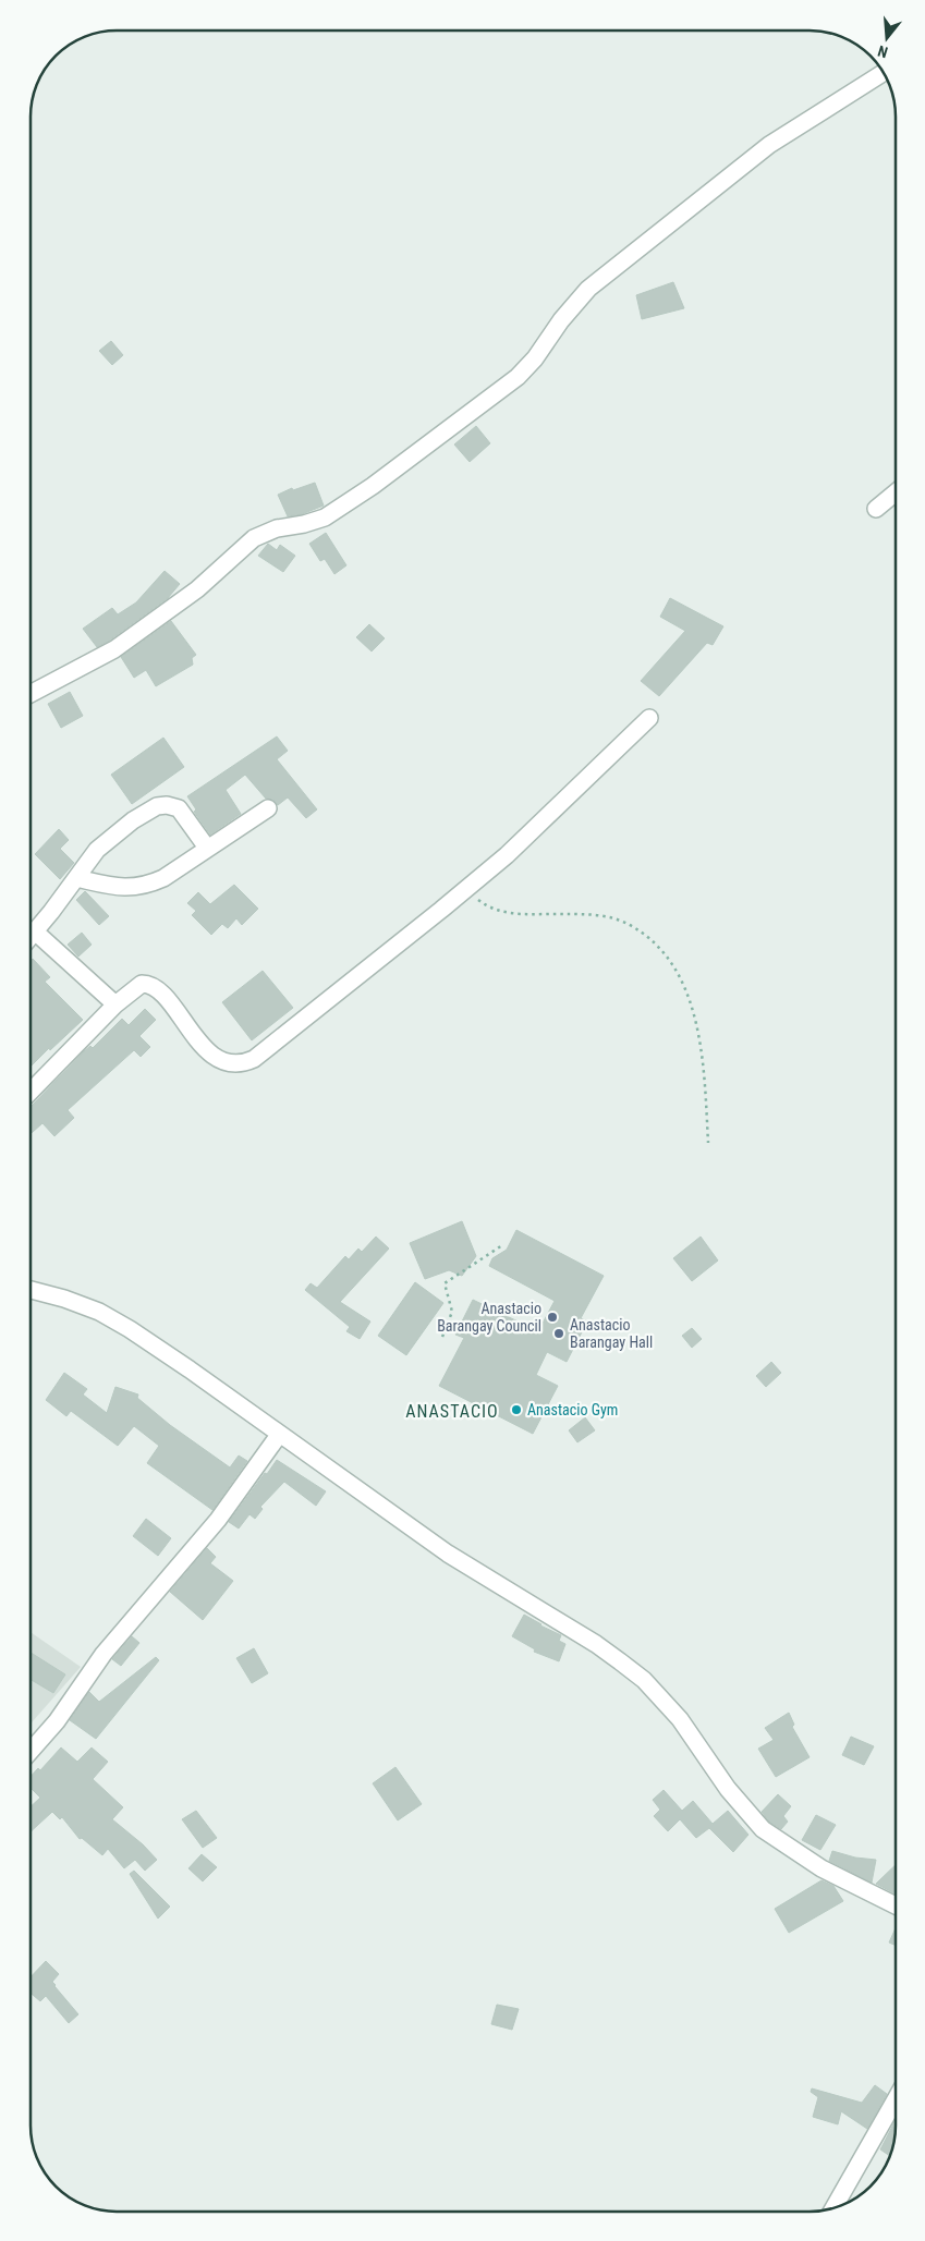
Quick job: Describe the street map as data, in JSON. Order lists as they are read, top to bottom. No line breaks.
{"districts":["ANASTACIO"],"places":["Anastacio Barangay Council","Anastacio Barangay Hall","Anastacio Gym"],"north":"bottom"}
